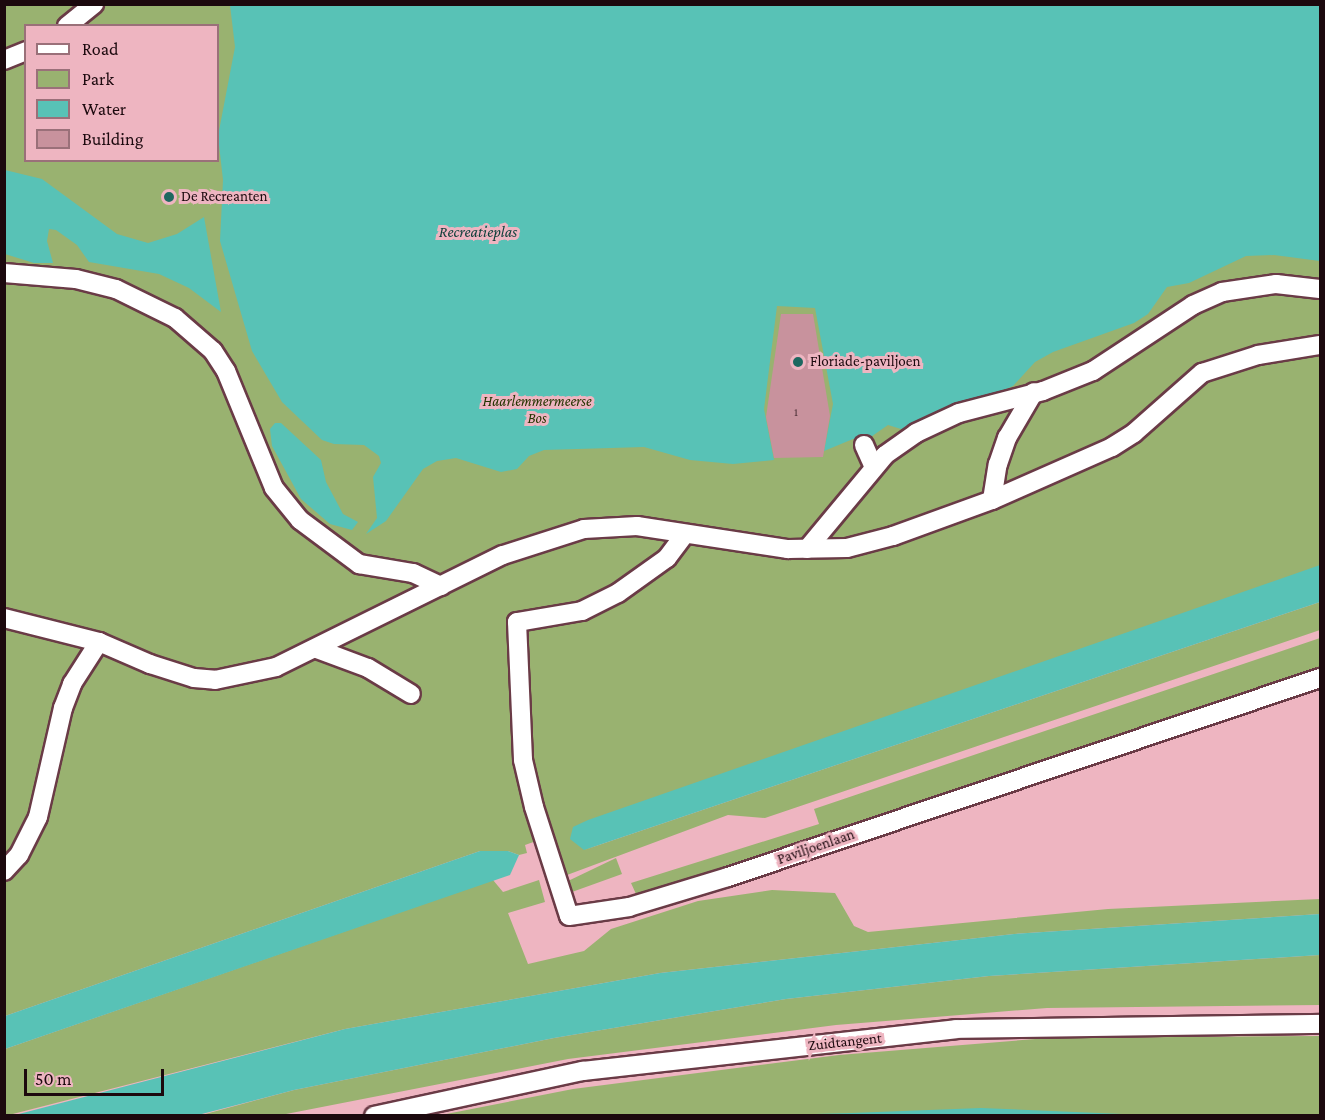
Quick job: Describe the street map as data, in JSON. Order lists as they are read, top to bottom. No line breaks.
{"streets":{"street":["Paviljoenlaan","Zuidtangent"]},"water":["Recreatieplas"],"parks":["Haarlemmermeerse Bos"],"places":["De Recreanten","Floriade-paviljoen"],"house_numbers":["1"],"legend":["Road","Park","Water","Building"],"scale_bar":"50 m"}
